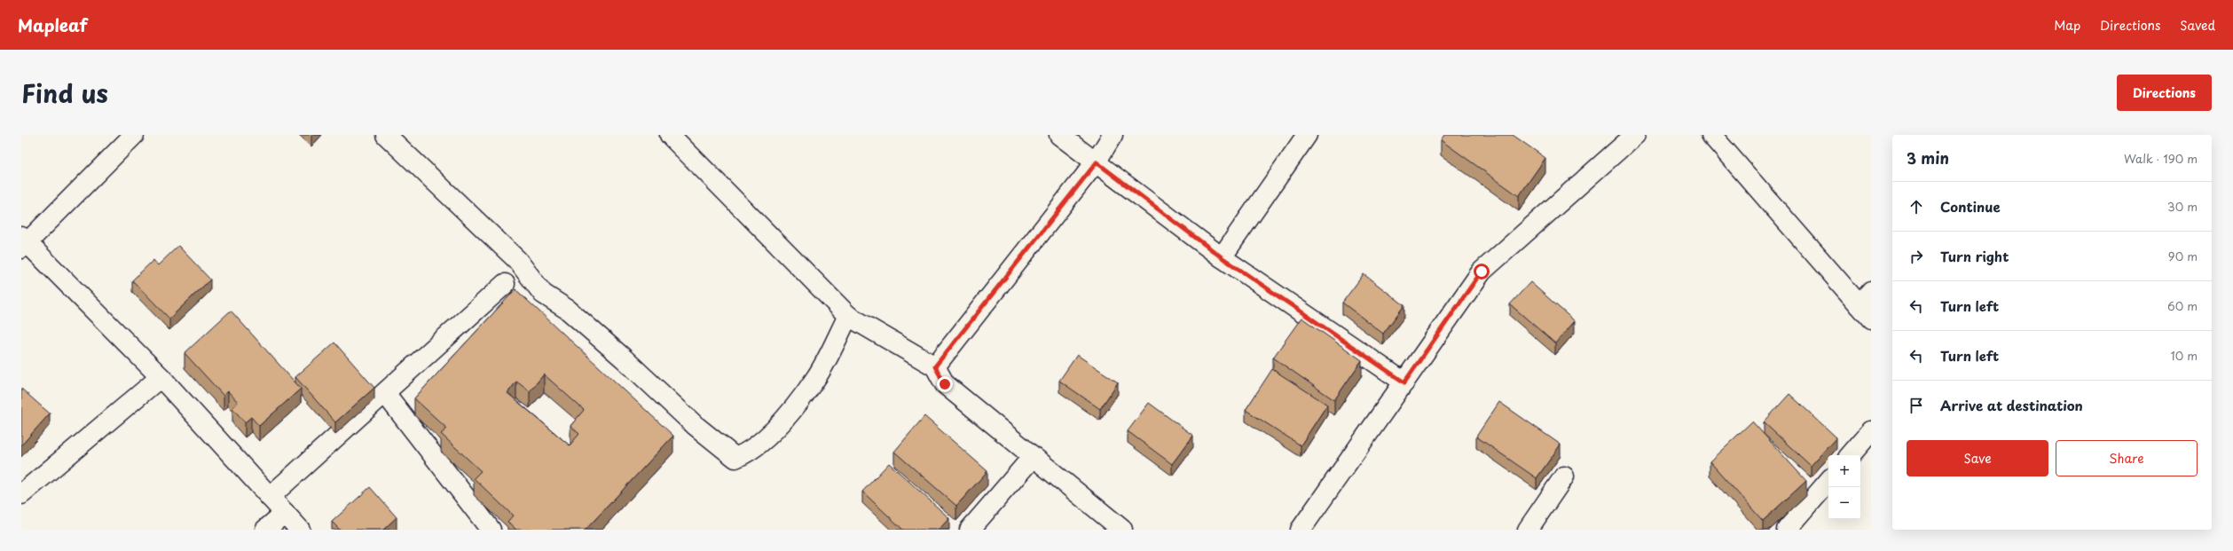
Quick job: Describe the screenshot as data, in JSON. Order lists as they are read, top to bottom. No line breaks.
{"page":{"header":"Mapleaf","nav":["Map","Directions","Saved"],"title":"Find us","buttons":["Directions",["Save","Share"]],"heading":["3 min","Walk · 190 m"],"list":[["Continue","30 m"],["Turn right","90 m"],["Turn left","60 m"],["Turn left","10 m"],"Arrive at destination"],"map_buttons":["+","−"]}}
